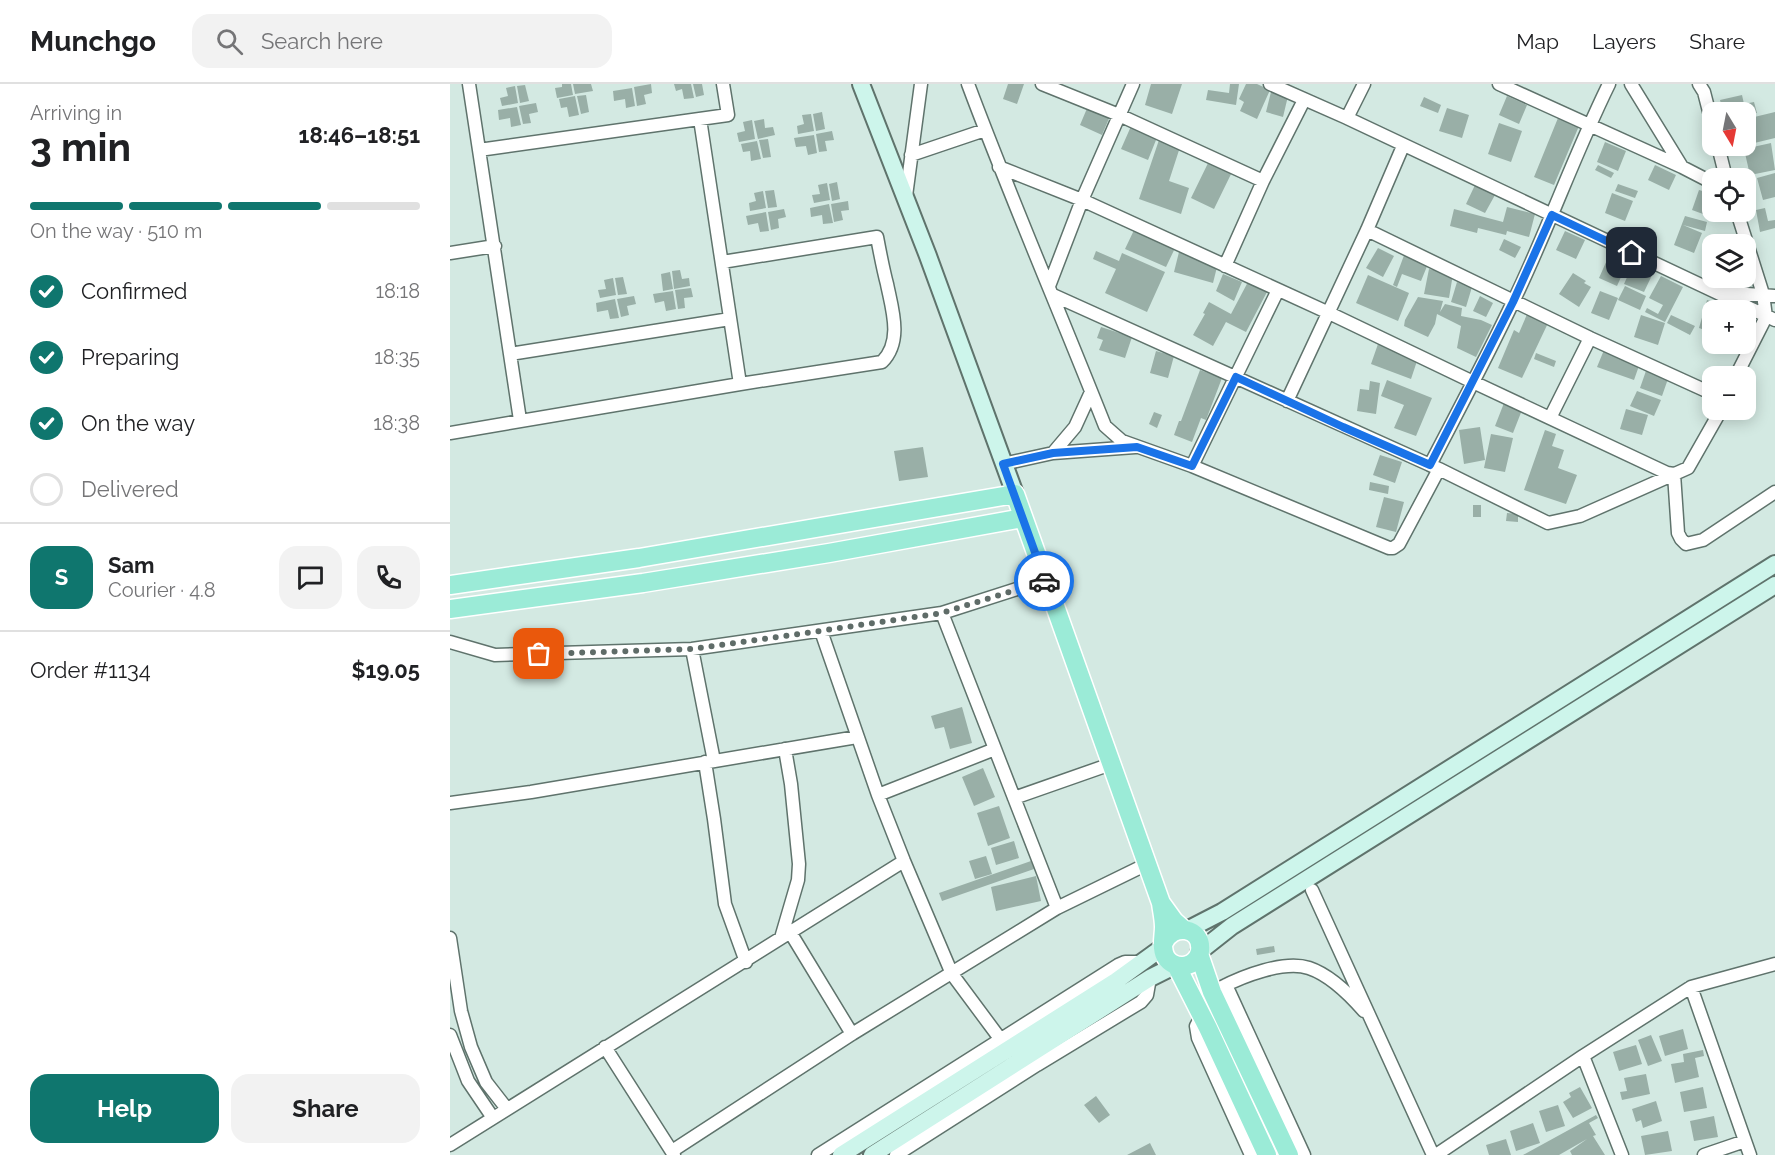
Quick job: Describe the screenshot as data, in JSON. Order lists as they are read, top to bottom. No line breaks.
{"north":"bottom","page":{"header":"Munchgo","search":"Search here","nav":["Map","Layers","Share"],"heading":["3 min","Arriving in","18:46–18:51"],"panel":["Sam","Courier · 4.8","Order #1134","$19.05"],"map_buttons":["+","−"],"bar":"On the way · 510 m","list":[["Confirmed","18:18"],["Preparing","18:35"],["On the way","18:38"],"Delivered"],"round":"S","buttons":["Help","Share"]}}
